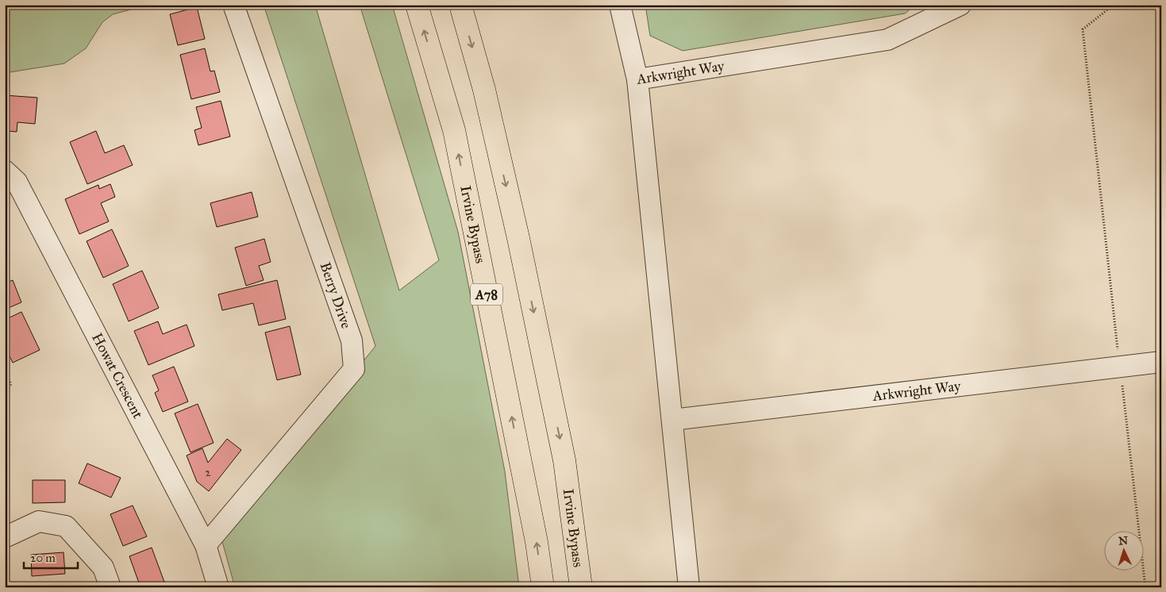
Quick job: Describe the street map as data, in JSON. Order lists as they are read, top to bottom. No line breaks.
{"streets":{"highway":["Irvine Bypass","A78"],"street":["Arkwright Way","Berry Drive","Howat Crescent"]},"crossings":[["Berry Drive","Howat Crescent"]],"house_numbers":["2"],"scale_bar":"20 m","north":"top"}
